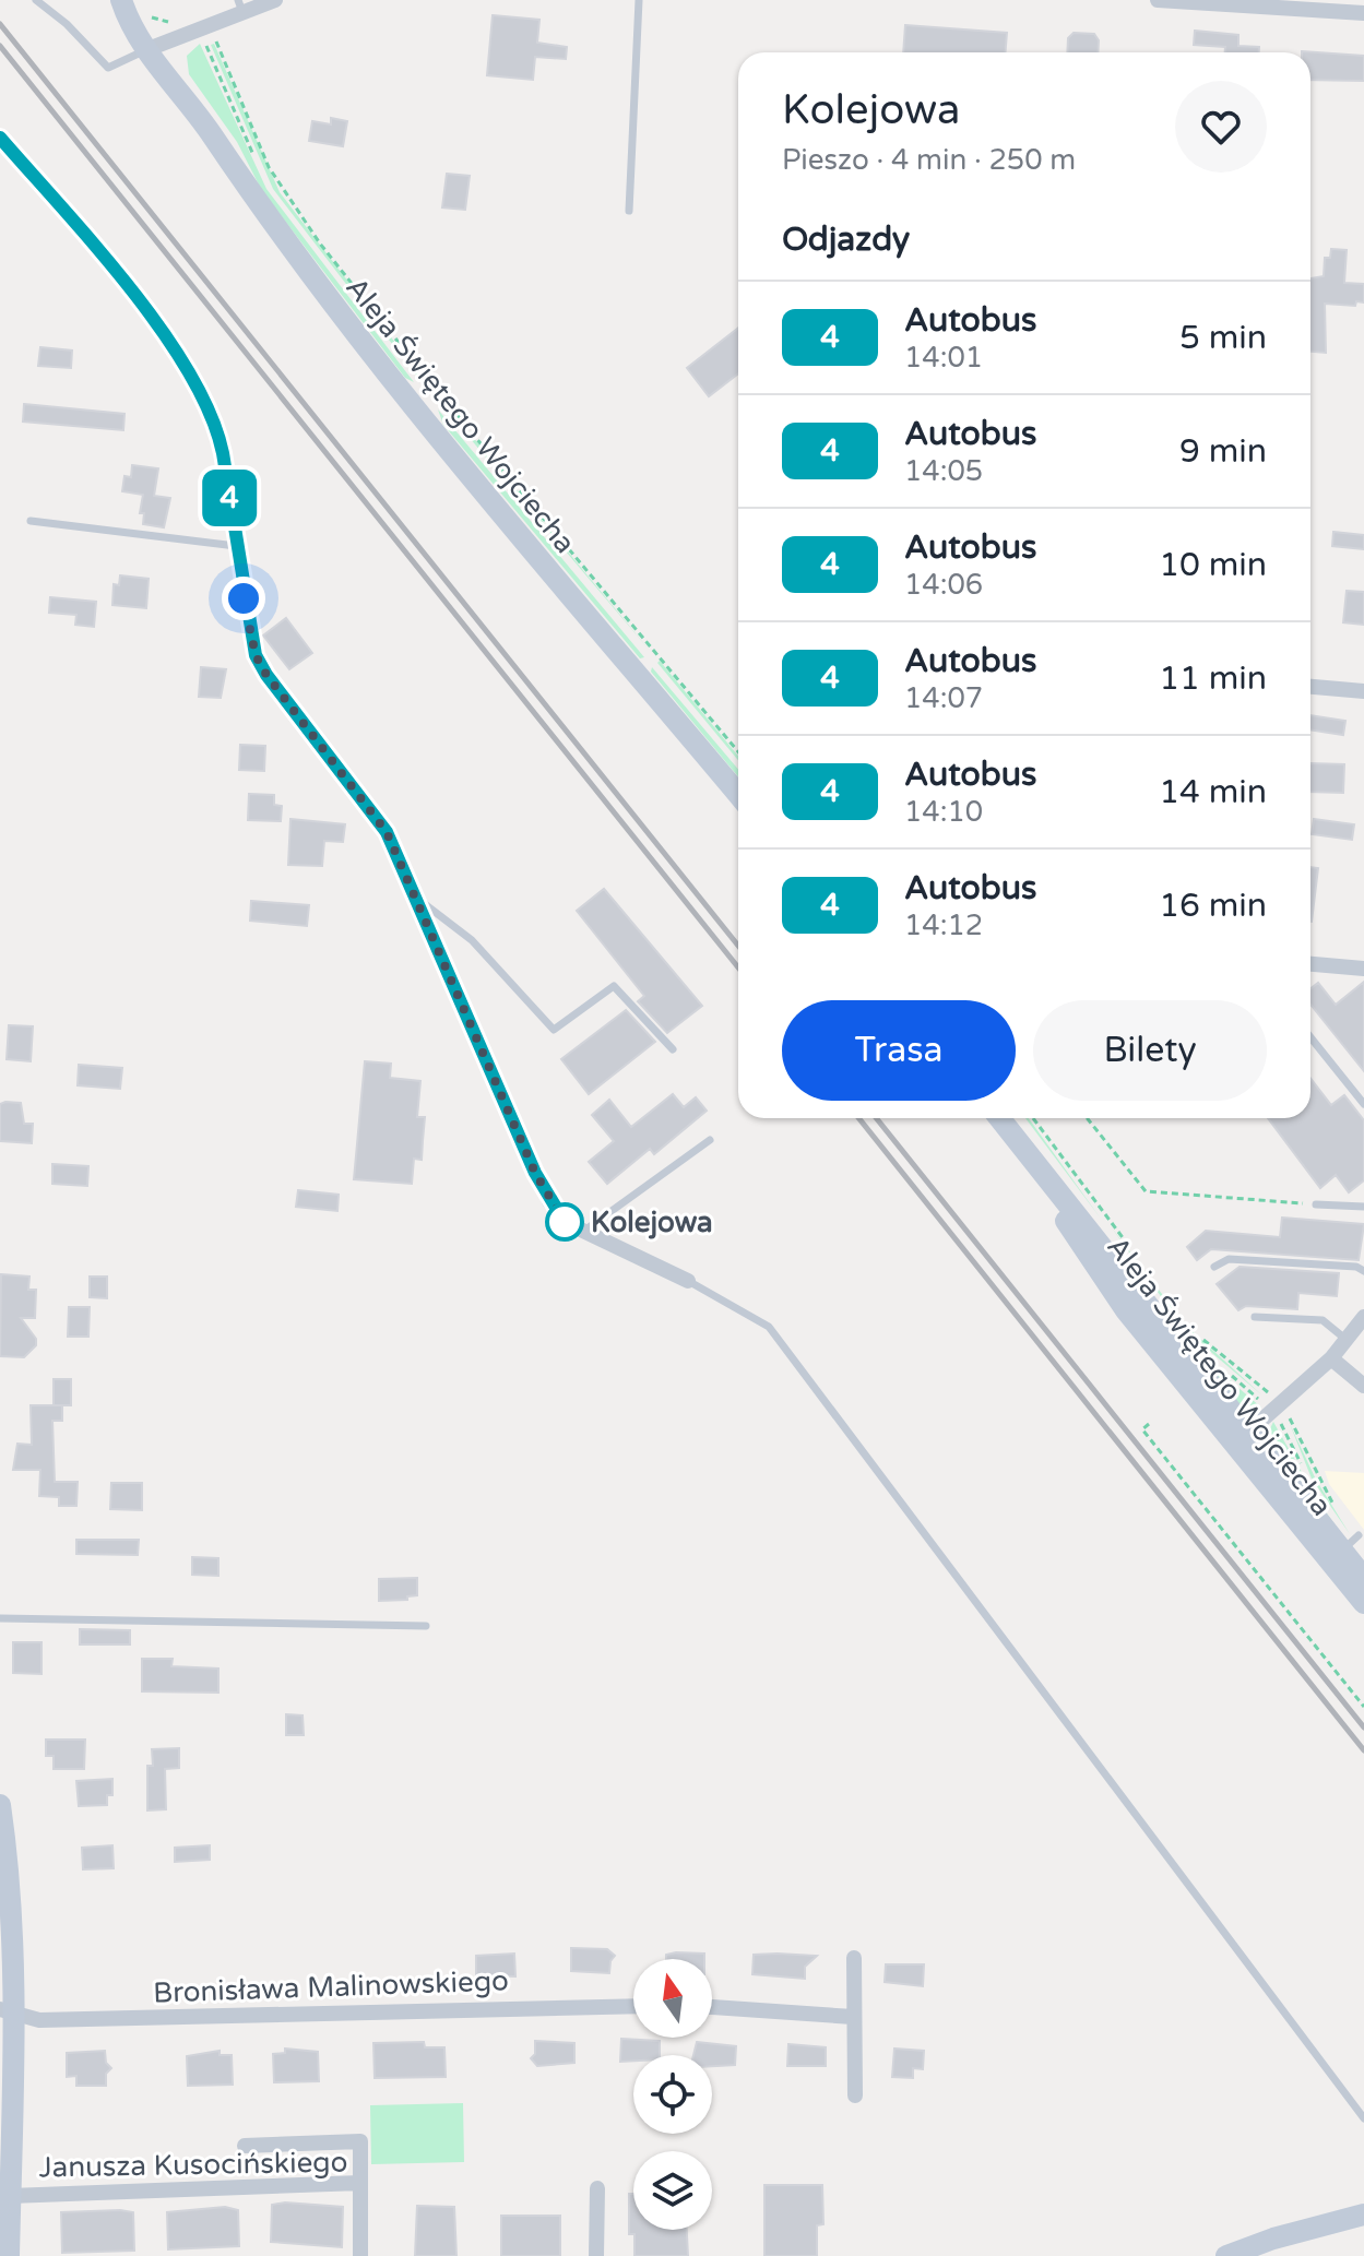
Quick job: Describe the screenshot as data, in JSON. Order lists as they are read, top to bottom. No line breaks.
{"streets":{"street":["Aleja Świętego Wojciecha","Bronisława Malinowskiego","Janusza Kusocińskiego"]},"places":["Kolejowa"],"lines":["bus line 4"],"north":"top","page":{"on_map":"4","heading":[["Kolejowa","Pieszo · 4 min · 250 m"],"Odjazdy"],"list":[{"mark":"4","name":"Autobus","note":"14:01","value":"5 min"},{"mark":"4","name":"Autobus","note":"14:05","value":"9 min"},{"mark":"4","name":"Autobus","note":"14:06","value":"10 min"},{"mark":"4","name":"Autobus","note":"14:07","value":"11 min"},{"mark":"4","name":"Autobus","note":"14:10","value":"14 min"},{"mark":"4","name":"Autobus","note":"14:12","value":"16 min"}],"buttons":["Trasa","Bilety"]}}
